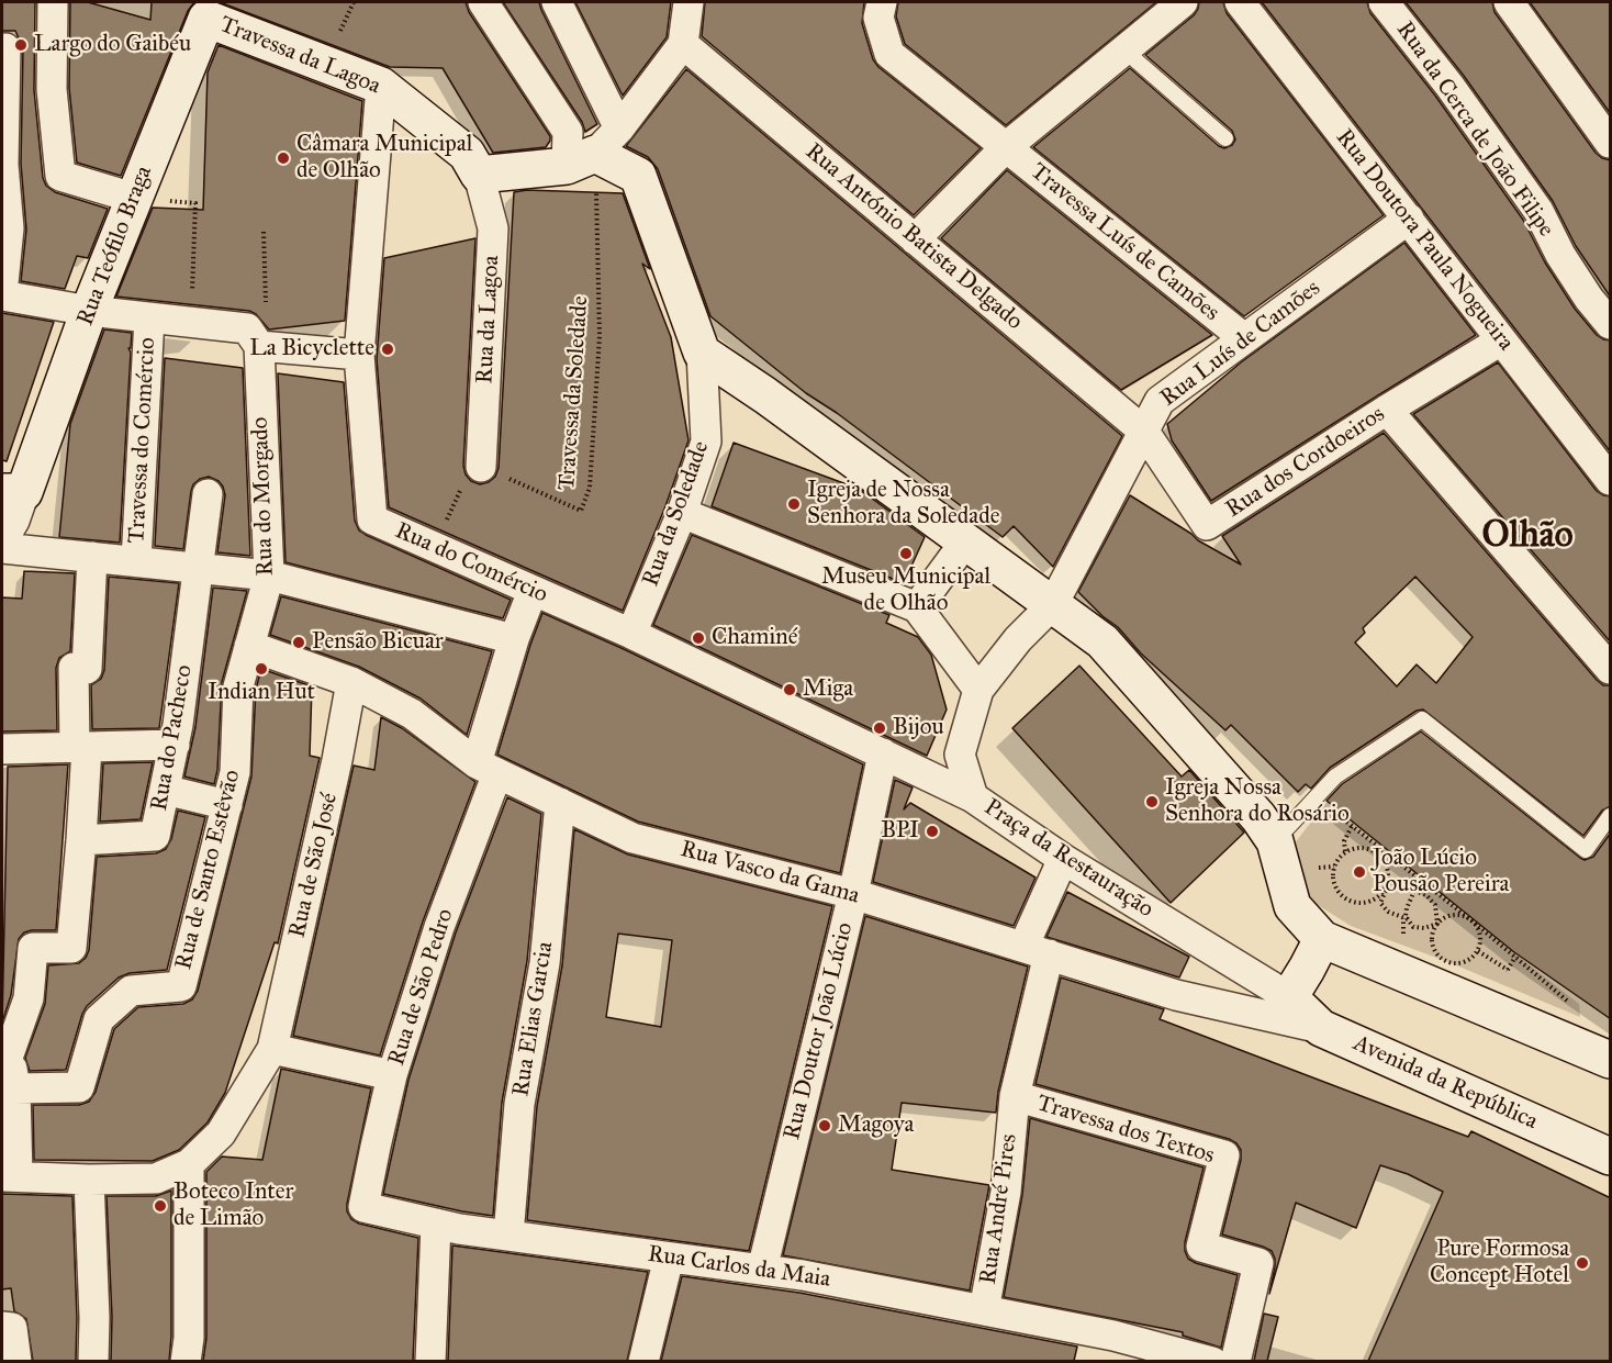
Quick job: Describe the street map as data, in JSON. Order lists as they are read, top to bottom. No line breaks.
{"streets":{"street":["Travessa da Lagoa","Rua da Cerca de João Filipe","Rua António Batista Delgado","Rua Doutora Paula Nogueira","Travessa Luís de Camões","Rua Teófilo Braga","Rua da Lagoa","Rua Luís de Camões","Travessa do Comércio","Rua dos Cordoeiros","Rua do Morgado","Rua da Soledade","Rua do Comércio","Rua do Pacheco","Praça da Restauração","Rua de São José","Rua de Santo Estêvão","Rua Vasco da Gama","Rua de São Pedro","Rua Elias Garcia","Rua Doutor João Lúcio","Avenida da República","Travessa dos Textos","Rua André Pires","Rua Carlos da Maia"],"path":["Travessa da Soledade"]},"crossings":[["Travessa da Lagoa","Rua Teófilo Braga"],["Travessa da Lagoa","Rua da Lagoa"],["Rua António Batista Delgado","Rua Luís de Camões"],["Rua António Batista Delgado","Rua dos Cordoeiros"],["Rua Doutora Paula Nogueira","Rua Luís de Camões"],["Rua Doutora Paula Nogueira","Rua dos Cordoeiros"],["Travessa Luís de Camões","Rua Luís de Camões"],["Rua da Lagoa","Travessa da Soledade"],["Rua Luís de Camões","Rua dos Cordoeiros"],["Rua Luís de Camões","Praça da Restauração"],["Rua do Morgado","Rua de Santo Estêvão"],["Rua do Morgado","Rua Vasco da Gama"],["Rua da Soledade","Rua do Comércio"],["Rua do Comércio","Praça da Restauração"],["Rua do Comércio","Rua de São Pedro"],["Rua do Comércio","Rua Doutor João Lúcio"],["Praça da Restauração","Avenida da República"],["Praça da Restauração","Rua André Pires"],["Rua de São José","Rua Vasco da Gama"],["Rua de Santo Estêvão","Rua Vasco da Gama"],["Rua Vasco da Gama","Rua de São Pedro"],["Rua Vasco da Gama","Rua Elias Garcia"],["Rua Vasco da Gama","Rua Doutor João Lúcio"],["Rua Vasco da Gama","Avenida da República"],["Rua Vasco da Gama","Rua André Pires"],["Rua de São Pedro","Rua Carlos da Maia"],["Rua Elias Garcia","Rua Carlos da Maia"],["Rua Doutor João Lúcio","Rua Carlos da Maia"],["Travessa dos Textos","Rua André Pires"],["Rua André Pires","Rua Carlos da Maia"]],"districts":["Olhão"],"places":["Largo do Gaibéu","Câmara Municipal de Olhão","La Bicyclette","Igreja de Nossa Senhora da Soledade","Museu Municipal de Olhão","Chaminé","Pensão Bicuar","Indian Hut","Miga","Bijou","Igreja Nossa Senhora do Rosário","BPI","João Lúcio Pousão Pereira","Magoya","Boteco Inter de Limão","Pure Formosa Concept Hotel"]}
